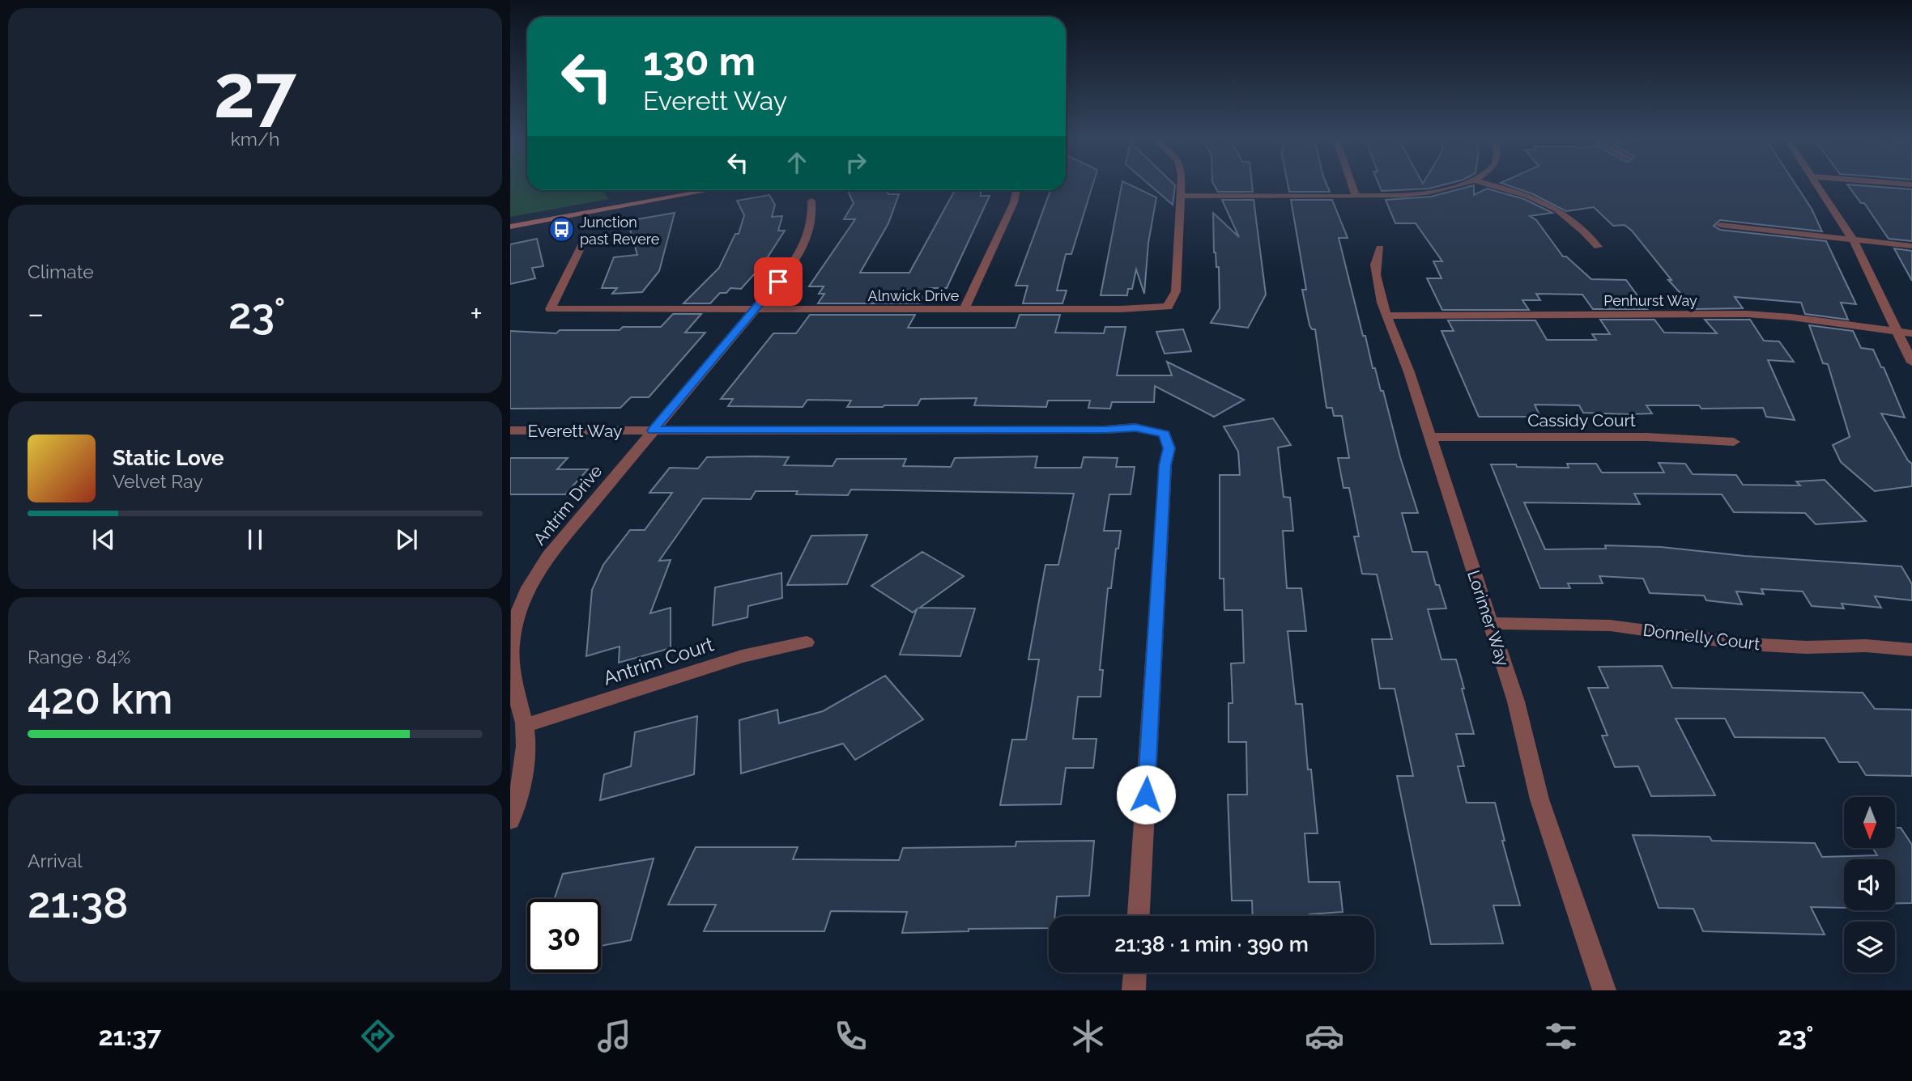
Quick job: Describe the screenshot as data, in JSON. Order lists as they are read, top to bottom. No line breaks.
{"streets":{"street":["Alnwick Drive","Penhurst Way","Cassidy Court","Everett Way","Antrim Drive","Lorimer Way","Donnelly Court","Antrim Court"]},"crossings":[["Alnwick Drive","Antrim Drive"],["Penhurst Way","Lorimer Way"],["Cassidy Court","Lorimer Way"],["Everett Way","Antrim Drive"],["Antrim Drive","Antrim Court"],["Lorimer Way","Donnelly Court"]],"places":{"bus stop":["Junction past Revere"]},"north":"bottom","page":{"tile":[["27","km/h"],"Climate",["Range · 84%","420 km"],["Arrival","21:38"]],"turn":["130 m","Everett Way"],"heat":["−","23°","+"],"song":["Static Love","Velvet Ray"],"limit":"30","trip":"21:38 · 1 min · 390 m","tabs":["21:37","23°"]}}
